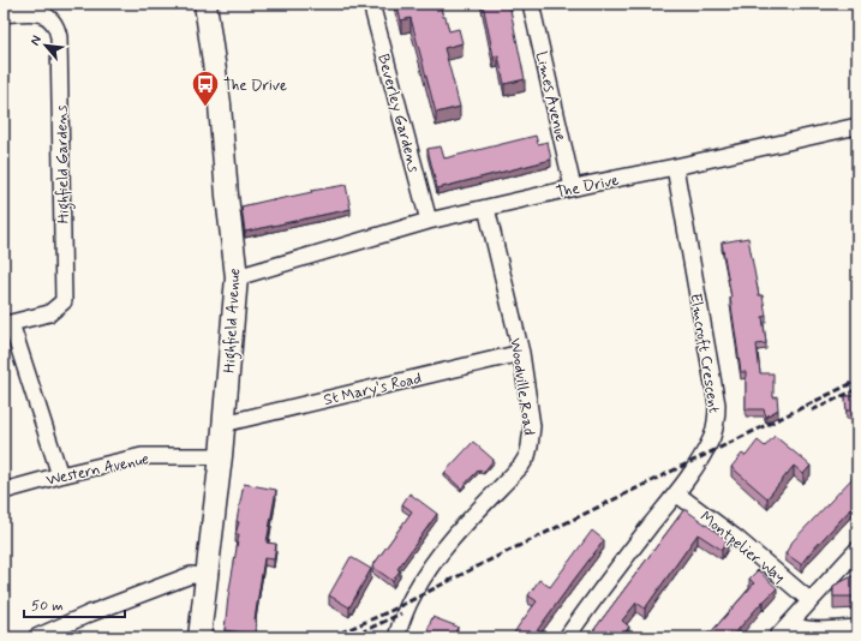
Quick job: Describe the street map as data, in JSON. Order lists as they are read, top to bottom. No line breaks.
{"streets":{"street":["Limes Avenue","Beverley Gardens","Highfield Gardens","The Drive","Highfield Avenue","Elmcroft Crescent","Woodville Road","St Mary's Road","Western Avenue","Montpelier Way"]},"crossings":[["Limes Avenue","The Drive"],["Beverley Gardens","The Drive"],["Highfield Gardens","Western Avenue"],["The Drive","Highfield Avenue"],["The Drive","Elmcroft Crescent"],["The Drive","Woodville Road"],["Highfield Avenue","St Mary's Road"],["Highfield Avenue","Western Avenue"],["Elmcroft Crescent","Montpelier Way"],["Woodville Road","St Mary's Road"]],"places":{"bus stop":["The Drive"]},"scale_bar":"50 m","north":"top left"}
